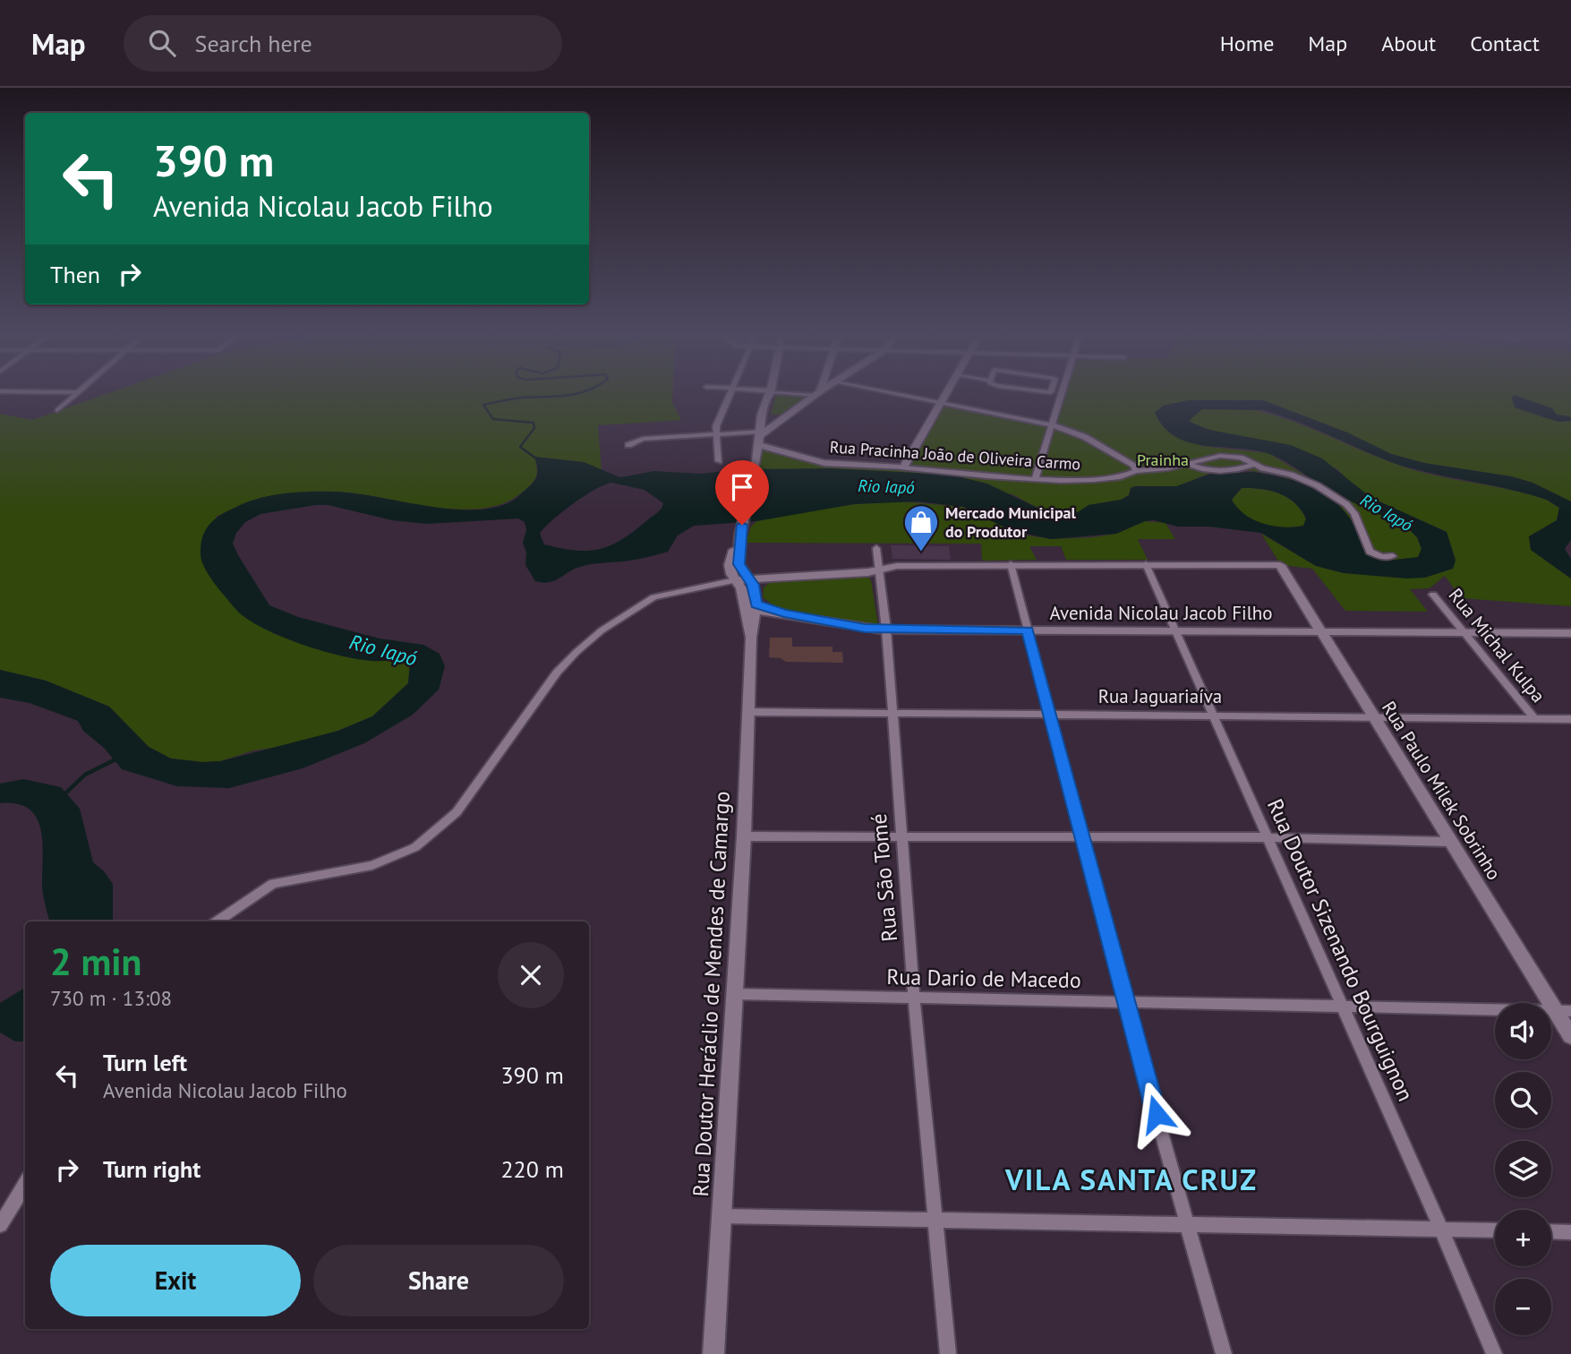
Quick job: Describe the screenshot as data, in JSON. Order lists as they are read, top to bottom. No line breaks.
{"streets":{"street":["Rua Pracinha João de Oliveira Carmo","Avenida Nicolau Jacob Filho","Rua Michal Kulpa","Rua Jaguariaíva","Rua Paulo Milek Sobrinho","Rua São Tomé","Rua Doutor Sizenando Bourguignon","Rua Dario de Macedo","Rua Doutor Heráclio de Mendes de Camargo"]},"crossings":[["Avenida Nicolau Jacob Filho","Rua Michal Kulpa"],["Avenida Nicolau Jacob Filho","Rua Paulo Milek Sobrinho"],["Avenida Nicolau Jacob Filho","Rua São Tomé"],["Avenida Nicolau Jacob Filho","Rua Doutor Sizenando Bourguignon"],["Avenida Nicolau Jacob Filho","Rua Doutor Heráclio de Mendes de Camargo"],["Rua Michal Kulpa","Rua Jaguariaíva"],["Rua Jaguariaíva","Rua Paulo Milek Sobrinho"],["Rua Jaguariaíva","Rua São Tomé"],["Rua Jaguariaíva","Rua Doutor Sizenando Bourguignon"],["Rua Jaguariaíva","Rua Doutor Heráclio de Mendes de Camargo"],["Rua Paulo Milek Sobrinho","Rua Doutor Sizenando Bourguignon"],["Rua Paulo Milek Sobrinho","Rua Dario de Macedo"],["Rua São Tomé","Rua Dario de Macedo"],["Rua Doutor Sizenando Bourguignon","Rua Dario de Macedo"],["Rua Dario de Macedo","Rua Doutor Heráclio de Mendes de Camargo"]],"districts":["VILA SANTA CRUZ"],"water":["Rio Iapó"],"parks":["Prainha"],"places":{"shop":["Mercado Municipal do Produtor"]},"page":{"header":"Map","search":"Search here","nav":["Home","Map","About","Contact"],"turn":["390 m","Avenida Nicolau Jacob Filho"],"then":"Then","heading":["2 min","730 m · 13:08"],"map_buttons":["+","−"],"list":[{"name":"Turn left","note":"Avenida Nicolau Jacob Filho","value":"390 m"},{"name":"Turn right","value":"220 m"}],"buttons":["Exit","Share"]}}
